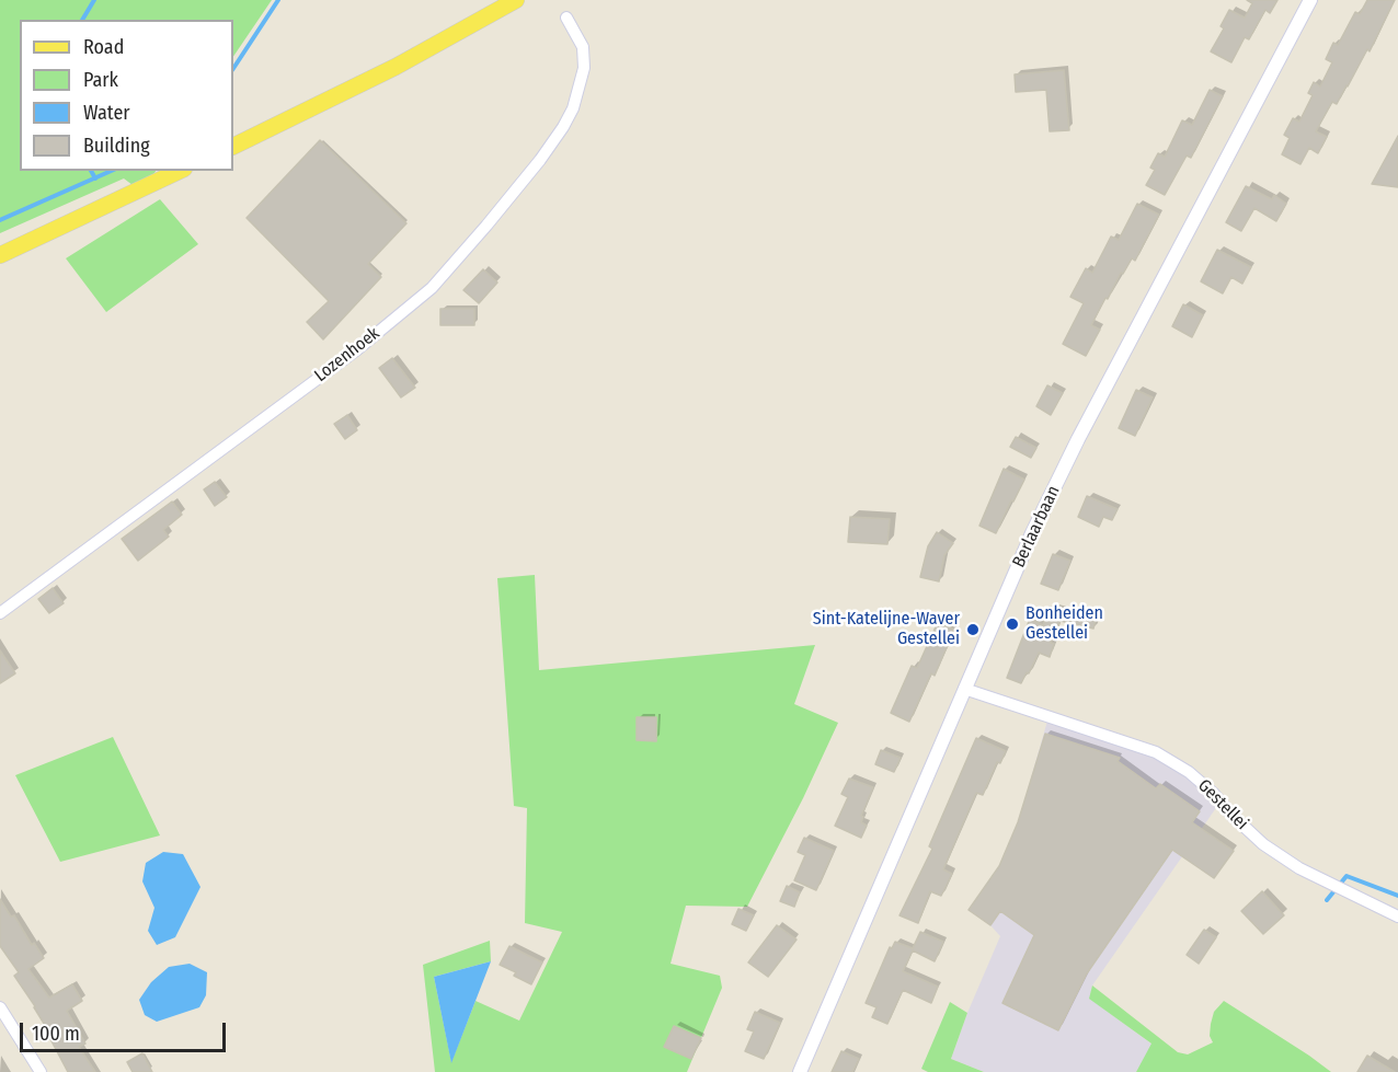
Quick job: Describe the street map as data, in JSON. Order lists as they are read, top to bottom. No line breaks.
{"streets":{"street":["Lozenhoek","Berlaarbaan","Gestellei"]},"crossings":[["Berlaarbaan","Gestellei"]],"places":["Bonheiden Gestellei","Sint-Katelijne-Waver Gestellei"],"legend":["Road","Park","Water","Building"],"scale_bar":"100 m"}
